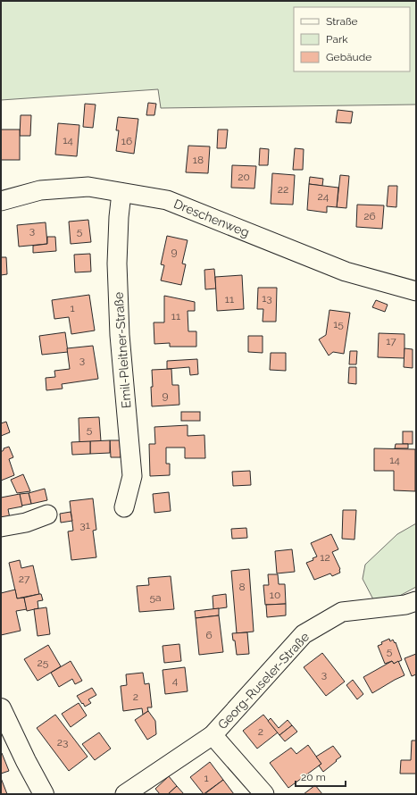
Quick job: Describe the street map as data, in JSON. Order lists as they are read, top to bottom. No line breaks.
{"streets":{"street":["Dreschenweg","Emil-Pleitner-Straße","Georg-Ruseler-Straße"]},"crossings":[["Dreschenweg","Emil-Pleitner-Straße"]],"house_numbers":["14","16","18","20","22","24","26","3","5","9","13","11","1","11","15","17","3","9","5","14","31","12","27","8","10","5a","6","5","25","3","4","2","2","23","1"],"legend":["Straße","Park","Gebäude"],"scale_bar":"20 m"}
